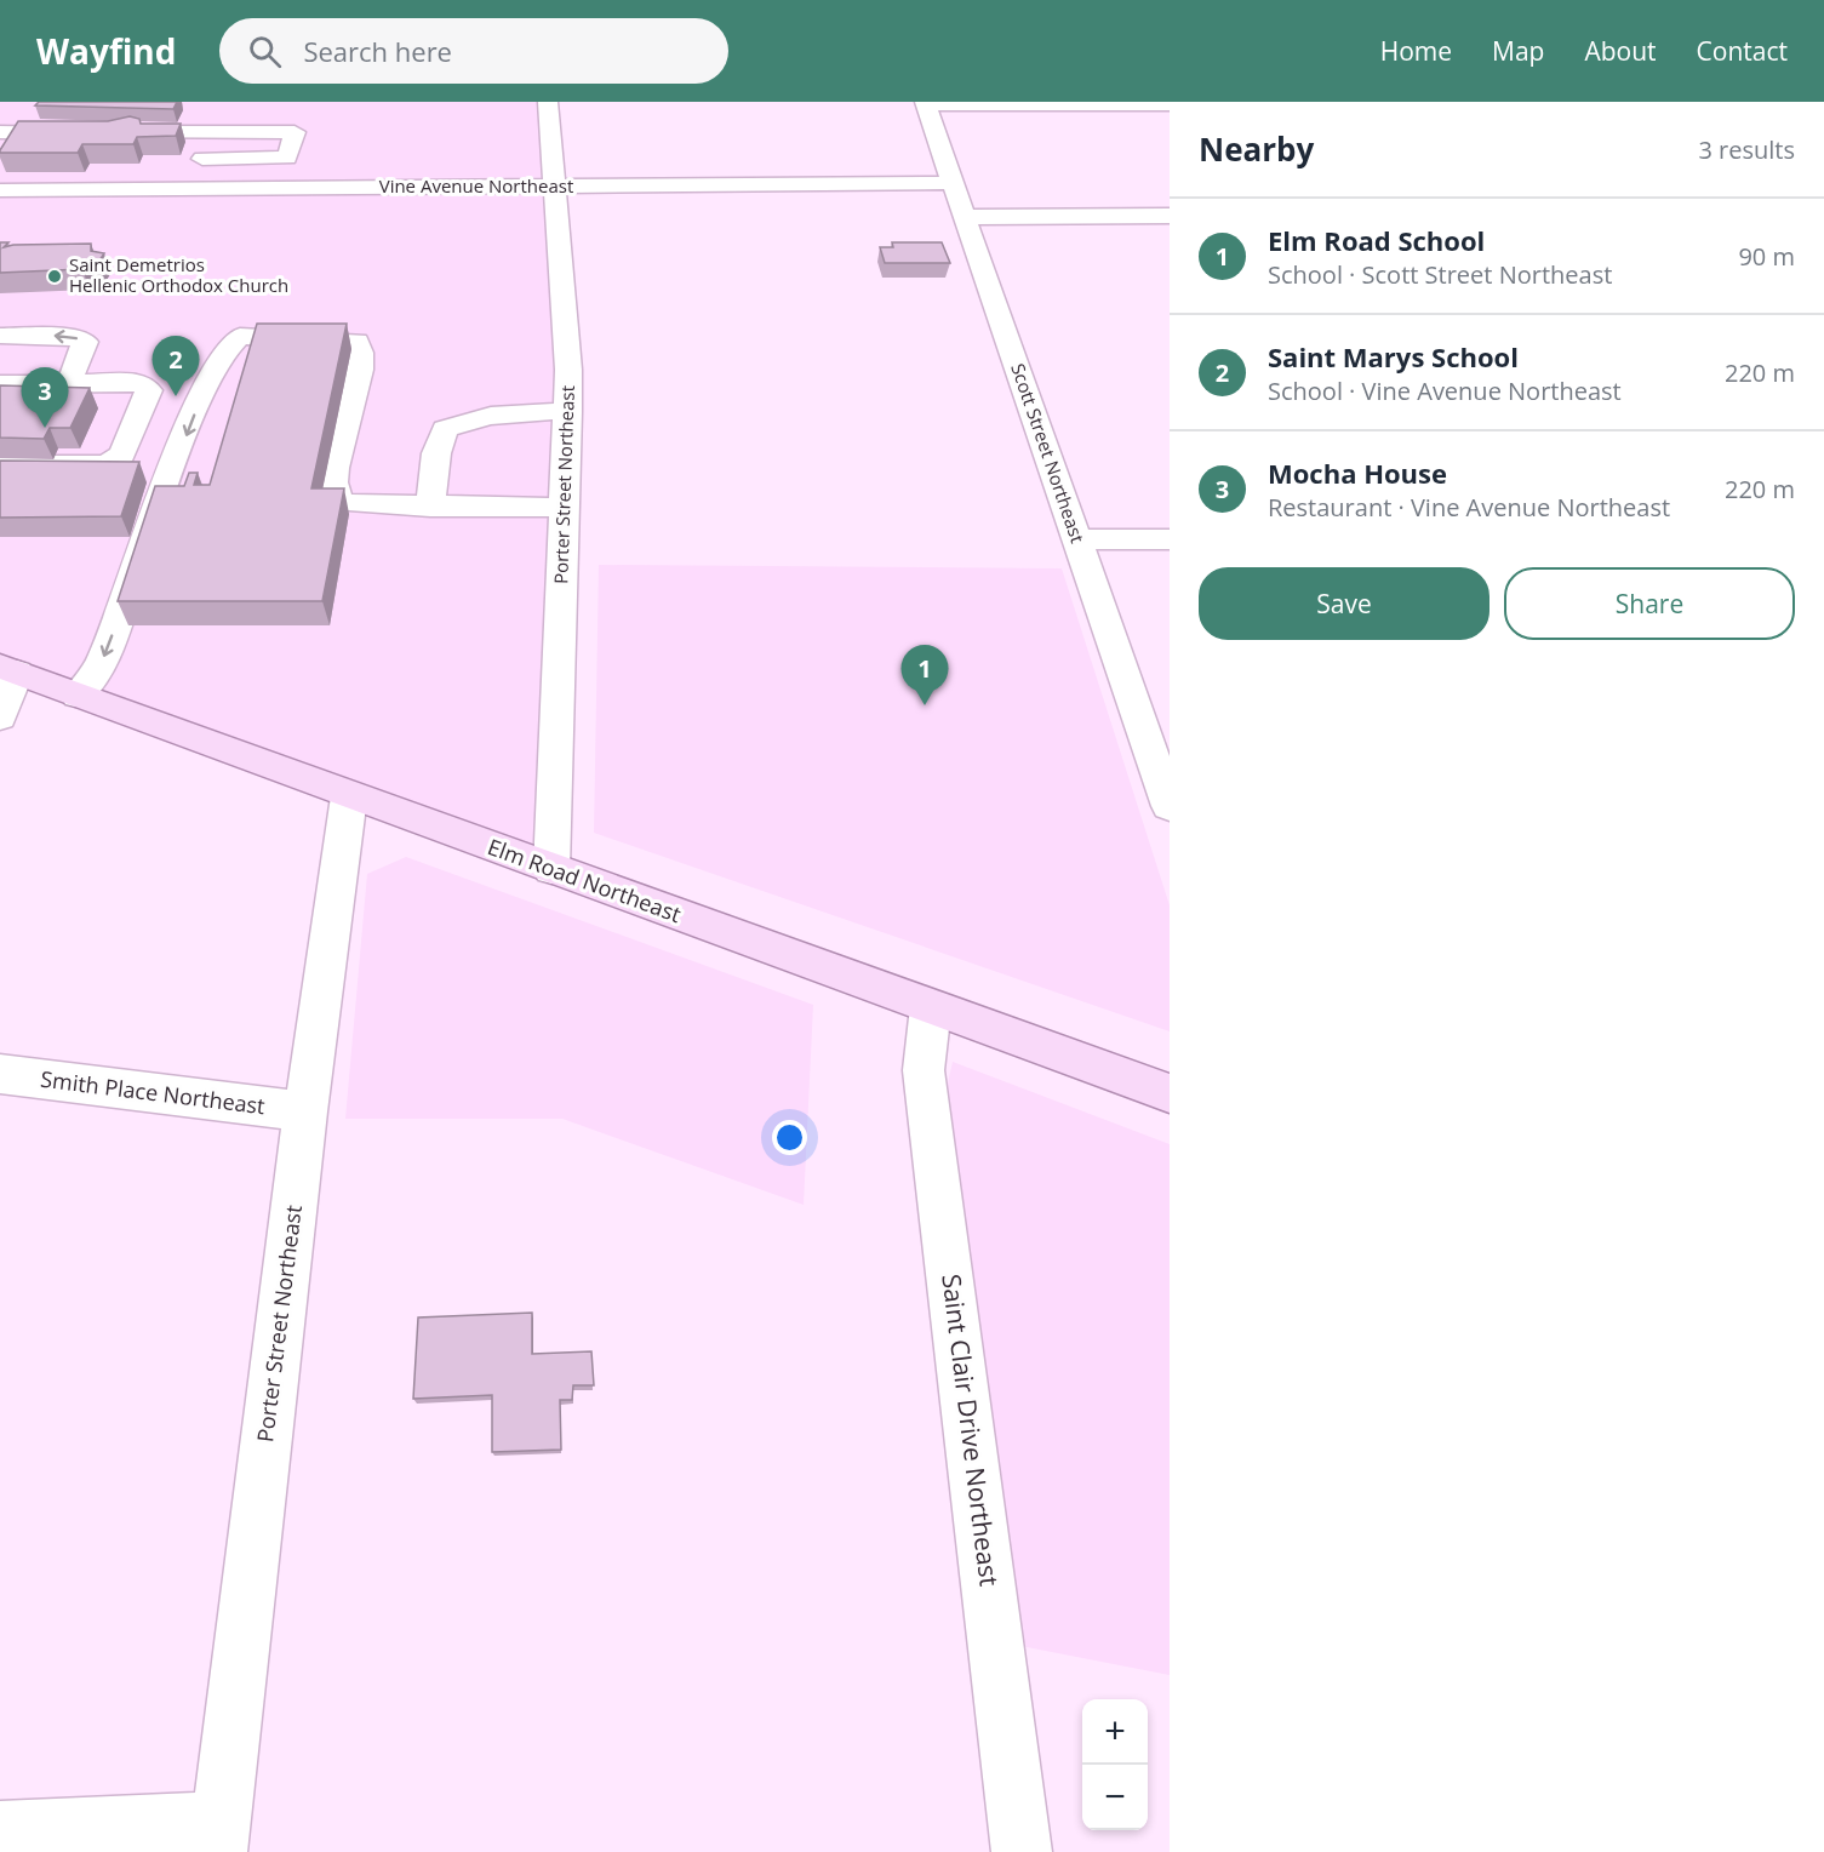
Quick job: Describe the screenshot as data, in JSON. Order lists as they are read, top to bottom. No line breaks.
{"streets":{"main road":["Elm Road Northeast"],"street":["Vine Avenue Northeast","Scott Street Northeast","Porter Street Northeast","Smith Place Northeast","Saint Clair Drive Northeast"]},"crossings":[["Vine Avenue Northeast","Scott Street Northeast"],["Vine Avenue Northeast","Porter Street Northeast"],["Porter Street Northeast","Elm Road Northeast"],["Porter Street Northeast","Smith Place Northeast"],["Elm Road Northeast","Saint Clair Drive Northeast"]],"places":["Saint Demetrios Hellenic Orthodox Church"],"page":{"header":"Wayfind","search":"Search here","nav":["Home","Map","About","Contact"],"heading":["Nearby","3 results"],"list":[{"mark":"1","name":"Elm Road School","note":"School · Scott Street Northeast","value":"90 m"},{"mark":"2","name":"Saint Marys School","note":"School · Vine Avenue Northeast","value":"220 m"},{"mark":"3","name":"Mocha House","note":"Restaurant · Vine Avenue Northeast","value":"220 m"}],"pins":["2","3","1"],"buttons":["Save","Share"],"map_buttons":["+","−"]}}
